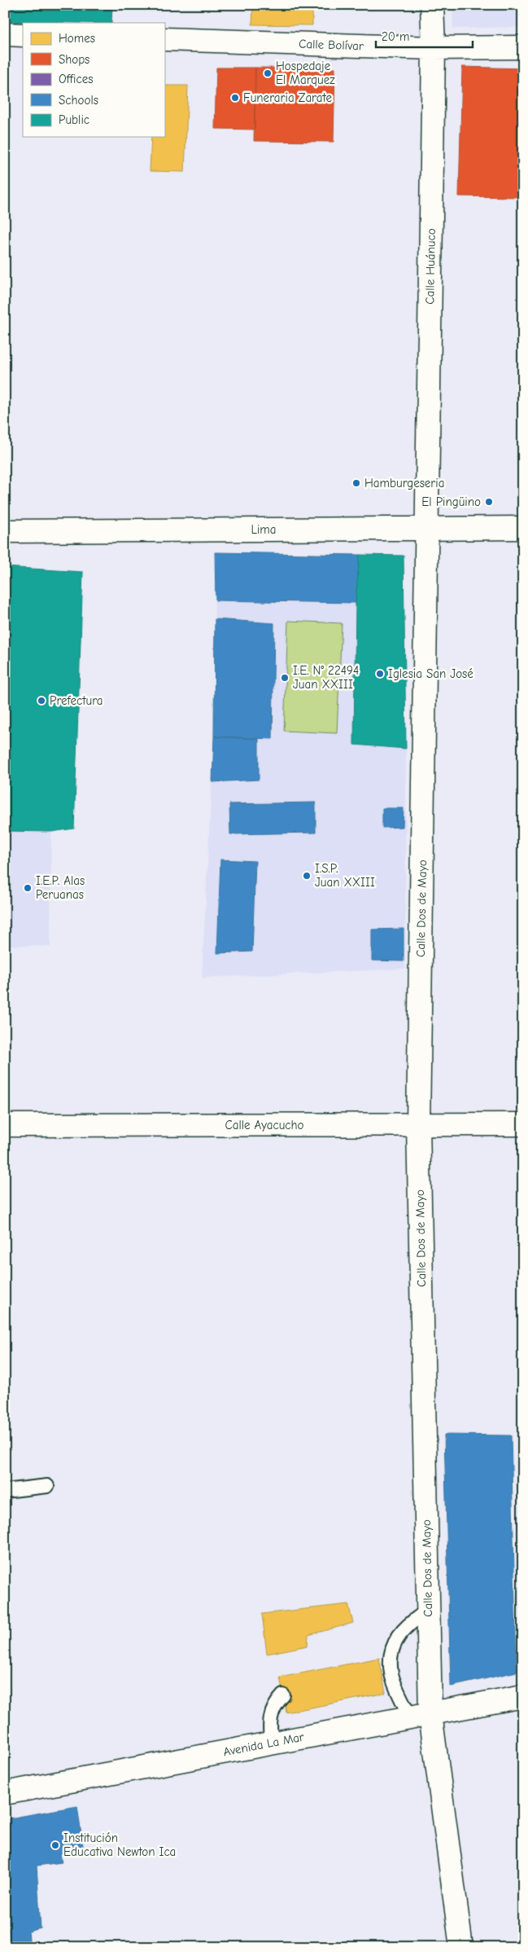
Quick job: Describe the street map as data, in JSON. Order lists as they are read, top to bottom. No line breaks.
{"streets":{"street":["Calle Bolívar","Calle Huánuco","Lima","Calle Dos de Mayo","Calle Ayacucho","Avenida La Mar"]},"crossings":[["Calle Bolívar","Calle Huánuco"],["Calle Huánuco","Lima"],["Calle Huánuco","Calle Dos de Mayo"],["Lima","Calle Dos de Mayo"],["Calle Dos de Mayo","Calle Ayacucho"],["Calle Dos de Mayo","Avenida La Mar"]],"places":["Hospedaje El Marquez","Funeraria Zarate","Hamburgeseria","El Pingüino","Iglesia San José","I.E. N° 22494 Juan XXIII","Prefectura","I.S.P. Juan XXIII","I.E.P. Alas Peruanas","Institución Educativa Newton Ica"],"legend":["Homes","Shops","Offices","Schools","Public"],"scale_bar":"20 m"}
